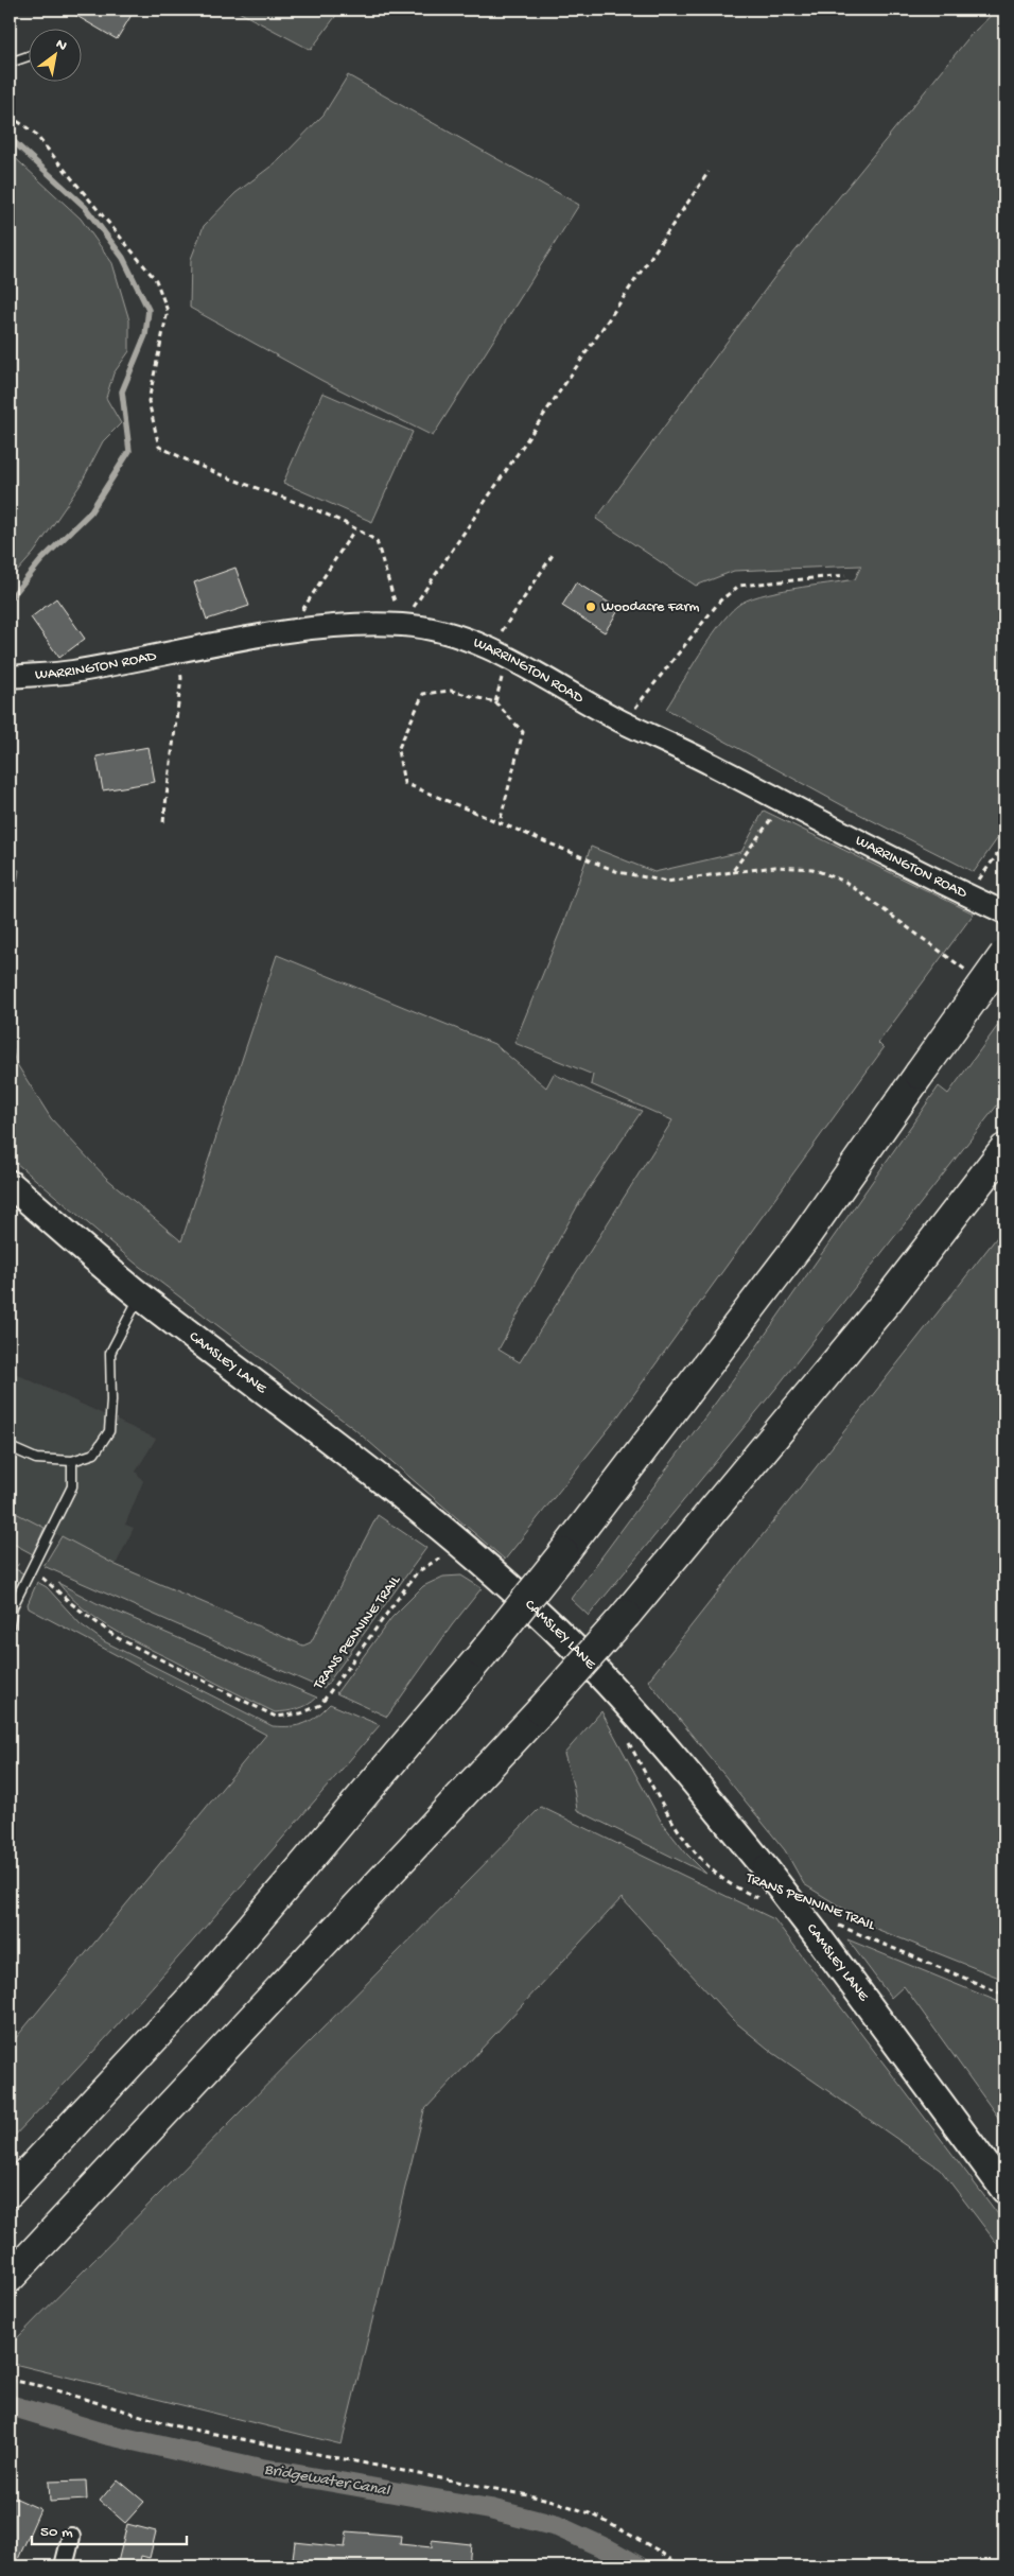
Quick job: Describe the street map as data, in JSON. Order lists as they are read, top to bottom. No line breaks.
{"streets":{"main road":["CAMSLEY LANE"],"street":["WARRINGTON ROAD"],"path":["TRANS PENNINE TRAIL"]},"crossings":[["CAMSLEY LANE","TRANS PENNINE TRAIL"]],"water":["Bridgewater Canal"],"places":["Woodacre Farm"],"scale_bar":"50 m","north":"top right"}
